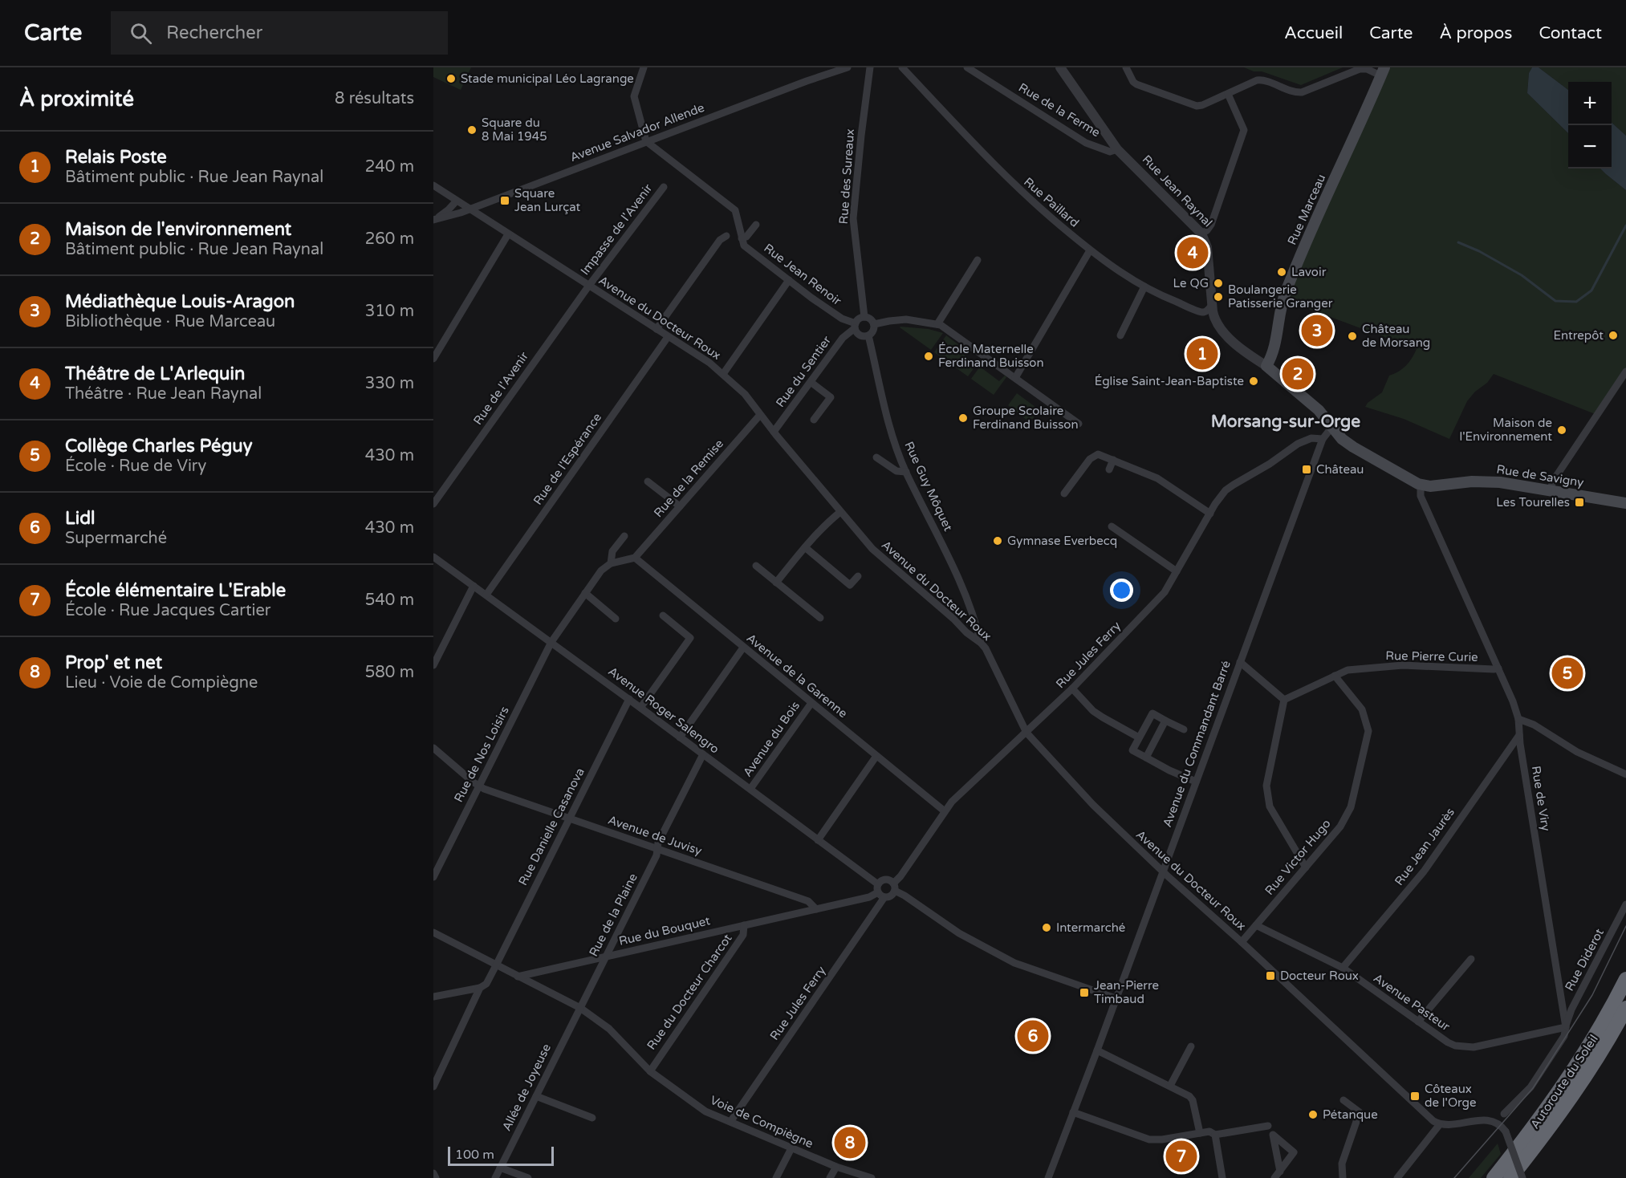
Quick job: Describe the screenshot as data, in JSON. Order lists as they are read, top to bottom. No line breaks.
{"streets":{"highway":["Autoroute du Soleil"],"main road":["Rue Jean Raynal","Rue Marceau","Rue de Savigny"],"street":["Rue de la Ferme","Avenue Salvador Allende","Rue des Sureaux","Rue Paillard","Impasse de l'Avenir","Rue Jean Renoir","Avenue du Docteur Roux","Rue du Sentier","Rue de l'Avenir","Rue de l'Espérance","Rue de la Remise","Rue Guy Môquet","Rue Jules Ferry","Rue Pierre Curie","Avenue de la Garenne","Avenue Roger Salengro","Avenue du Bois","Avenue du Commandant Barré","Rue de Nos Loisirs","Rue de Viry","Rue Danielle Casanova","Avenue de Juvisy","Rue Jean Jaurès","Rue Victor Hugo","Rue de la Plaine","Rue du Bouquet","Rue Diderot","Rue du Docteur Charcot","Avenue Pasteur","Allée de Joyeuse","Voie de Compiègne"]},"crossings":[["Rue de la Ferme","Rue Jean Raynal"],["Avenue Salvador Allende","Rue Jean Renoir"],["Avenue Salvador Allende","Avenue du Docteur Roux"],["Rue des Sureaux","Rue Jean Renoir"],["Rue des Sureaux","Rue du Sentier"],["Rue des Sureaux","Rue Guy Môquet"],["Rue Jean Raynal","Rue Paillard"],["Rue Jean Raynal","Rue Marceau"],["Rue Jean Raynal","Rue de Savigny"],["Rue Jean Raynal","Avenue du Commandant Barré"],["Rue Jean Raynal","Rue de Viry"],["Impasse de l'Avenir","Avenue du Docteur Roux"],["Impasse de l'Avenir","Rue de l'Avenir"],["Rue Jean Renoir","Rue du Sentier"],["Rue Jean Renoir","Rue Guy Môquet"],["Avenue du Docteur Roux","Rue du Sentier"],["Avenue du Docteur Roux","Rue de l'Avenir"],["Avenue du Docteur Roux","Rue de l'Espérance"],["Avenue du Docteur Roux","Rue de la Remise"],["Avenue du Docteur Roux","Rue Guy Môquet"],["Avenue du Docteur Roux","Rue Jules Ferry"],["Avenue du Docteur Roux","Avenue du Commandant Barré"],["Avenue du Docteur Roux","Rue Victor Hugo"],["Rue du Sentier","Rue Guy Môquet"],["Rue de l'Espérance","Avenue Roger Salengro"],["Rue de Savigny","Rue de Viry"],["Rue de la Remise","Avenue de la Garenne"],["Rue Jules Ferry","Avenue de la Garenne"],["Rue Jules Ferry","Avenue Roger Salengro"],["Rue Jules Ferry","Avenue du Commandant Barré"],["Rue Jules Ferry","Voie de Compiègne"],["Rue Pierre Curie","Rue de Viry"],["Rue Pierre Curie","Rue Victor Hugo"],["Avenue de la Garenne","Avenue du Bois"],["Avenue Roger Salengro","Avenue du Bois"],["Avenue Roger Salengro","Rue de Nos Loisirs"],["Avenue Roger Salengro","Rue Danielle Casanova"],["Avenue Roger Salengro","Rue de la Plaine"],["Rue de Nos Loisirs","Avenue de Juvisy"],["Rue de Viry","Rue Jean Jaurès"],["Rue de Viry","Rue Diderot"],["Rue de Viry","Avenue Pasteur"],["Rue Danielle Casanova","Avenue de Juvisy"],["Rue Danielle Casanova","Voie de Compiègne"],["Avenue de Juvisy","Rue de la Plaine"],["Avenue de Juvisy","Rue du Bouquet"],["Rue Jean Jaurès","Avenue Pasteur"],["Rue Victor Hugo","Avenue Pasteur"],["Rue de la Plaine","Rue du Bouquet"],["Rue de la Plaine","Allée de Joyeuse"],["Rue de la Plaine","Voie de Compiègne"],["Rue du Bouquet","Rue du Docteur Charcot"],["Rue du Bouquet","Voie de Compiègne"],["Rue Diderot","Avenue Pasteur"],["Rue du Docteur Charcot","Voie de Compiègne"],["Allée de Joyeuse","Voie de Compiègne"]],"districts":["Morsang-sur-Orge"],"places":{"other":["Stade municipal Léo Lagrange","Square du 8 Mai 1945","Lavoir","Le QG","Boulangerie Patisserie Granger","Entrepôt","Château de Morsang","École Maternelle Ferdinand Buisson","Église Saint-Jean-Baptiste","Groupe Scolaire Ferdinand Buisson","Maison de l'Environnement","Gymnase Everbecq","Intermarché","Pétanque"],"transit":["Square Jean Lurçat","Château","Les Tourelles","Docteur Roux","Jean-Pierre Timbaud","Côteaux de l'Orge"]},"scale_bar":"100 m","page":{"header":"Carte","search":"Rechercher","nav":["Accueil","Carte","À propos","Contact"],"heading":["À proximité","8 résultats"],"map_buttons":["+","−"],"list":[{"mark":"1","name":"Relais Poste","note":"Bâtiment public · Rue Jean Raynal","value":"240 m"},{"mark":"2","name":"Maison de l'environnement","note":"Bâtiment public · Rue Jean Raynal","value":"260 m"},{"mark":"3","name":"Médiathèque Louis-Aragon","note":"Bibliothèque · Rue Marceau","value":"310 m"},{"mark":"4","name":"Théâtre de L'Arlequin","note":"Théâtre · Rue Jean Raynal","value":"330 m"},{"mark":"5","name":"Collège Charles Péguy","note":"École · Rue de Viry","value":"430 m"},{"mark":"6","name":"Lidl","note":"Supermarché","value":"430 m"},{"mark":"7","name":"École élémentaire L'Erable","note":"École · Rue Jacques Cartier","value":"540 m"},{"mark":"8","name":"Prop' et net","note":"Lieu · Voie de Compiègne","value":"580 m"}],"pins":["4","3","1","2","5","6","8","7"],"scale":"100 m"}}
